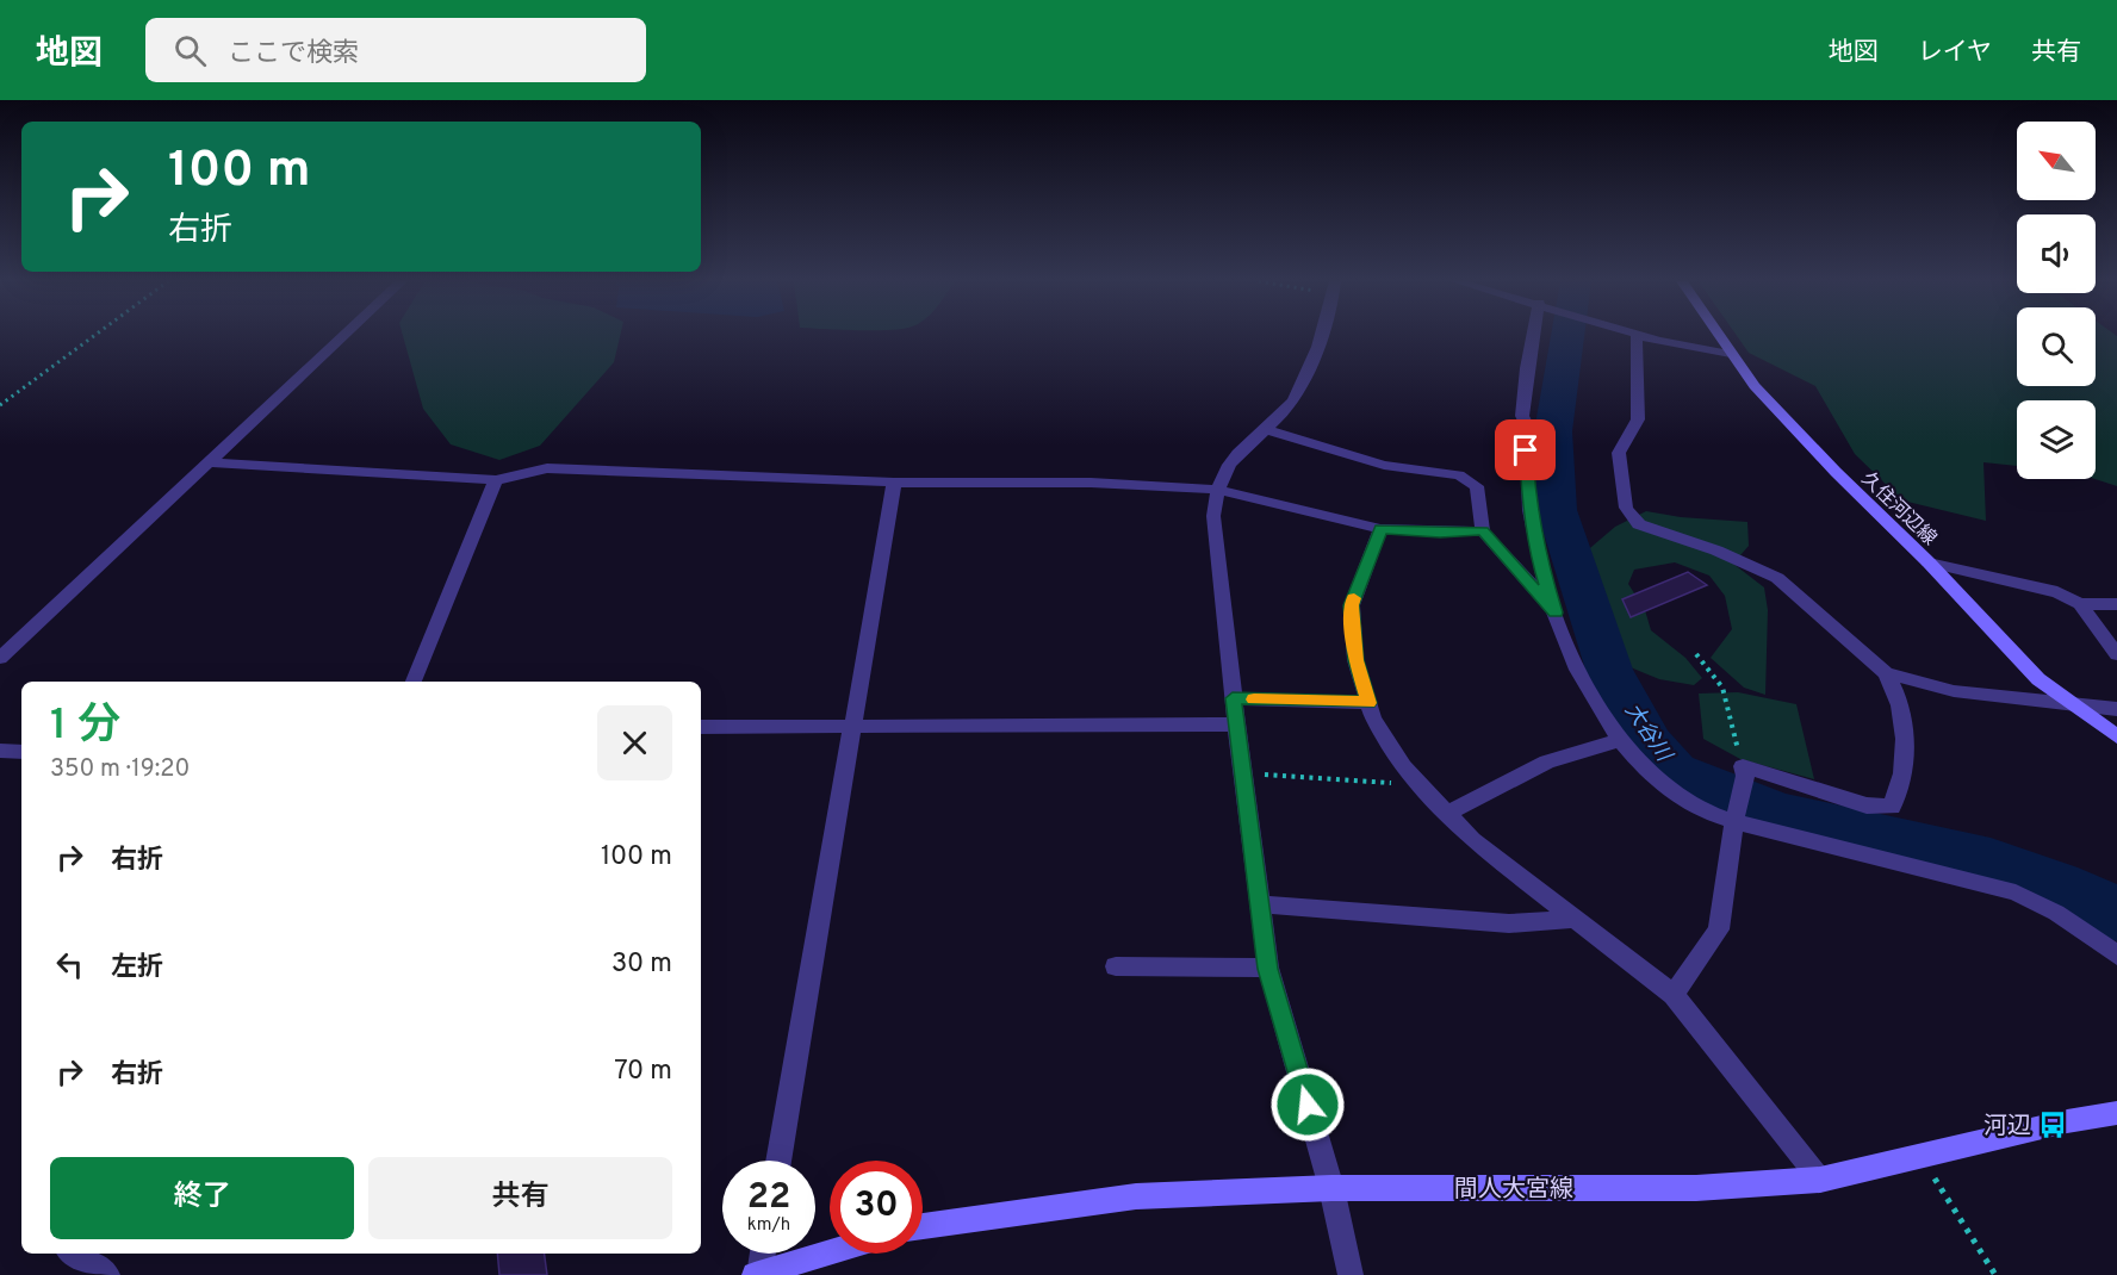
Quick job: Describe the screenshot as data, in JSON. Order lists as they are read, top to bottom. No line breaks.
{"streets":{"main road":["久住河辺線","間人大宮線"]},"water":["大谷川"],"places":{"bus stop":["河辺"]},"north":"top left","page":{"header":"地図","search":"ここで検索","nav":["地図","レイヤ","共有"],"turn":["100 m","右折"],"heading":["1 分","350 m · 19:20"],"list":[{"name":"右折","value":"100 m"},{"name":"左折","value":"30 m"},{"name":"右折","value":"70 m"}],"buttons":["終了","共有"],"speed":"22 km/h","limit":"30"}}
